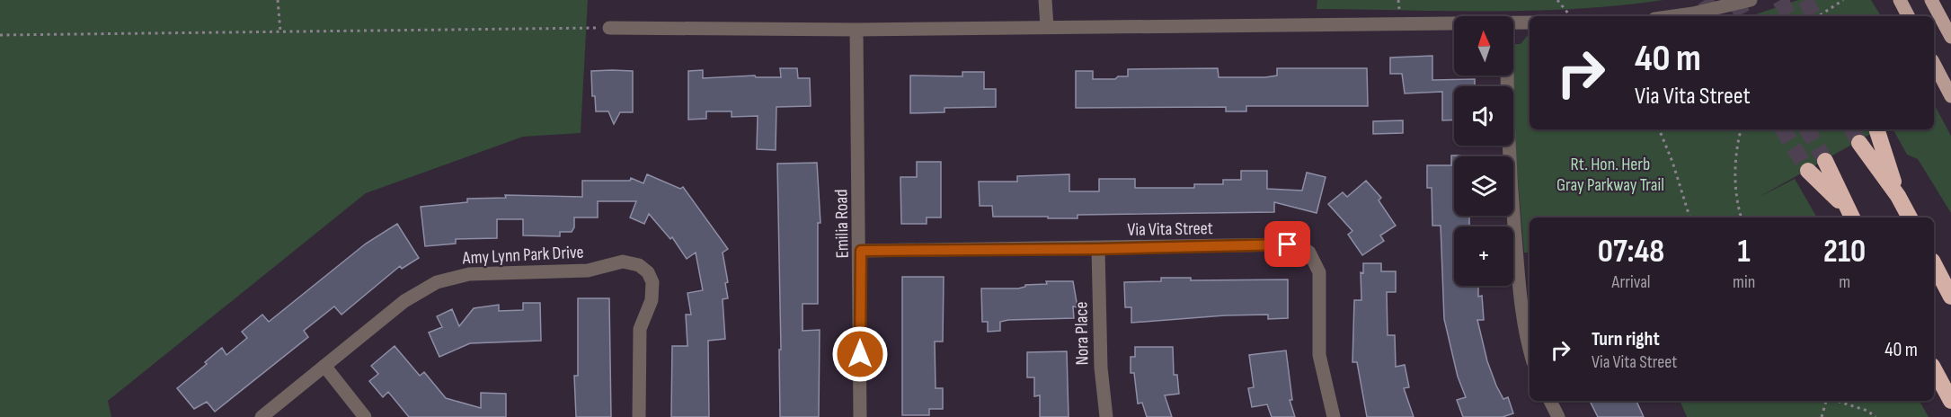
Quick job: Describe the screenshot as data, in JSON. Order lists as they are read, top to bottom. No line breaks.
{"streets":{"street":["Emilia Road","Via Vita Street","Amy Lynn Park Drive","Nora Place"]},"crossings":[["Emilia Road","Via Vita Street"],["Via Vita Street","Nora Place"]],"parks":["Rt. Hon. Herb Gray Parkway Trail"],"north":"top","page":{"map_buttons":"+","turn":["40 m","Via Vita Street"],"eta":["07:48","Arrival","1","min","210","m"],"list":[{"name":"Turn right","note":"Via Vita Street","value":"40 m"}]}}
